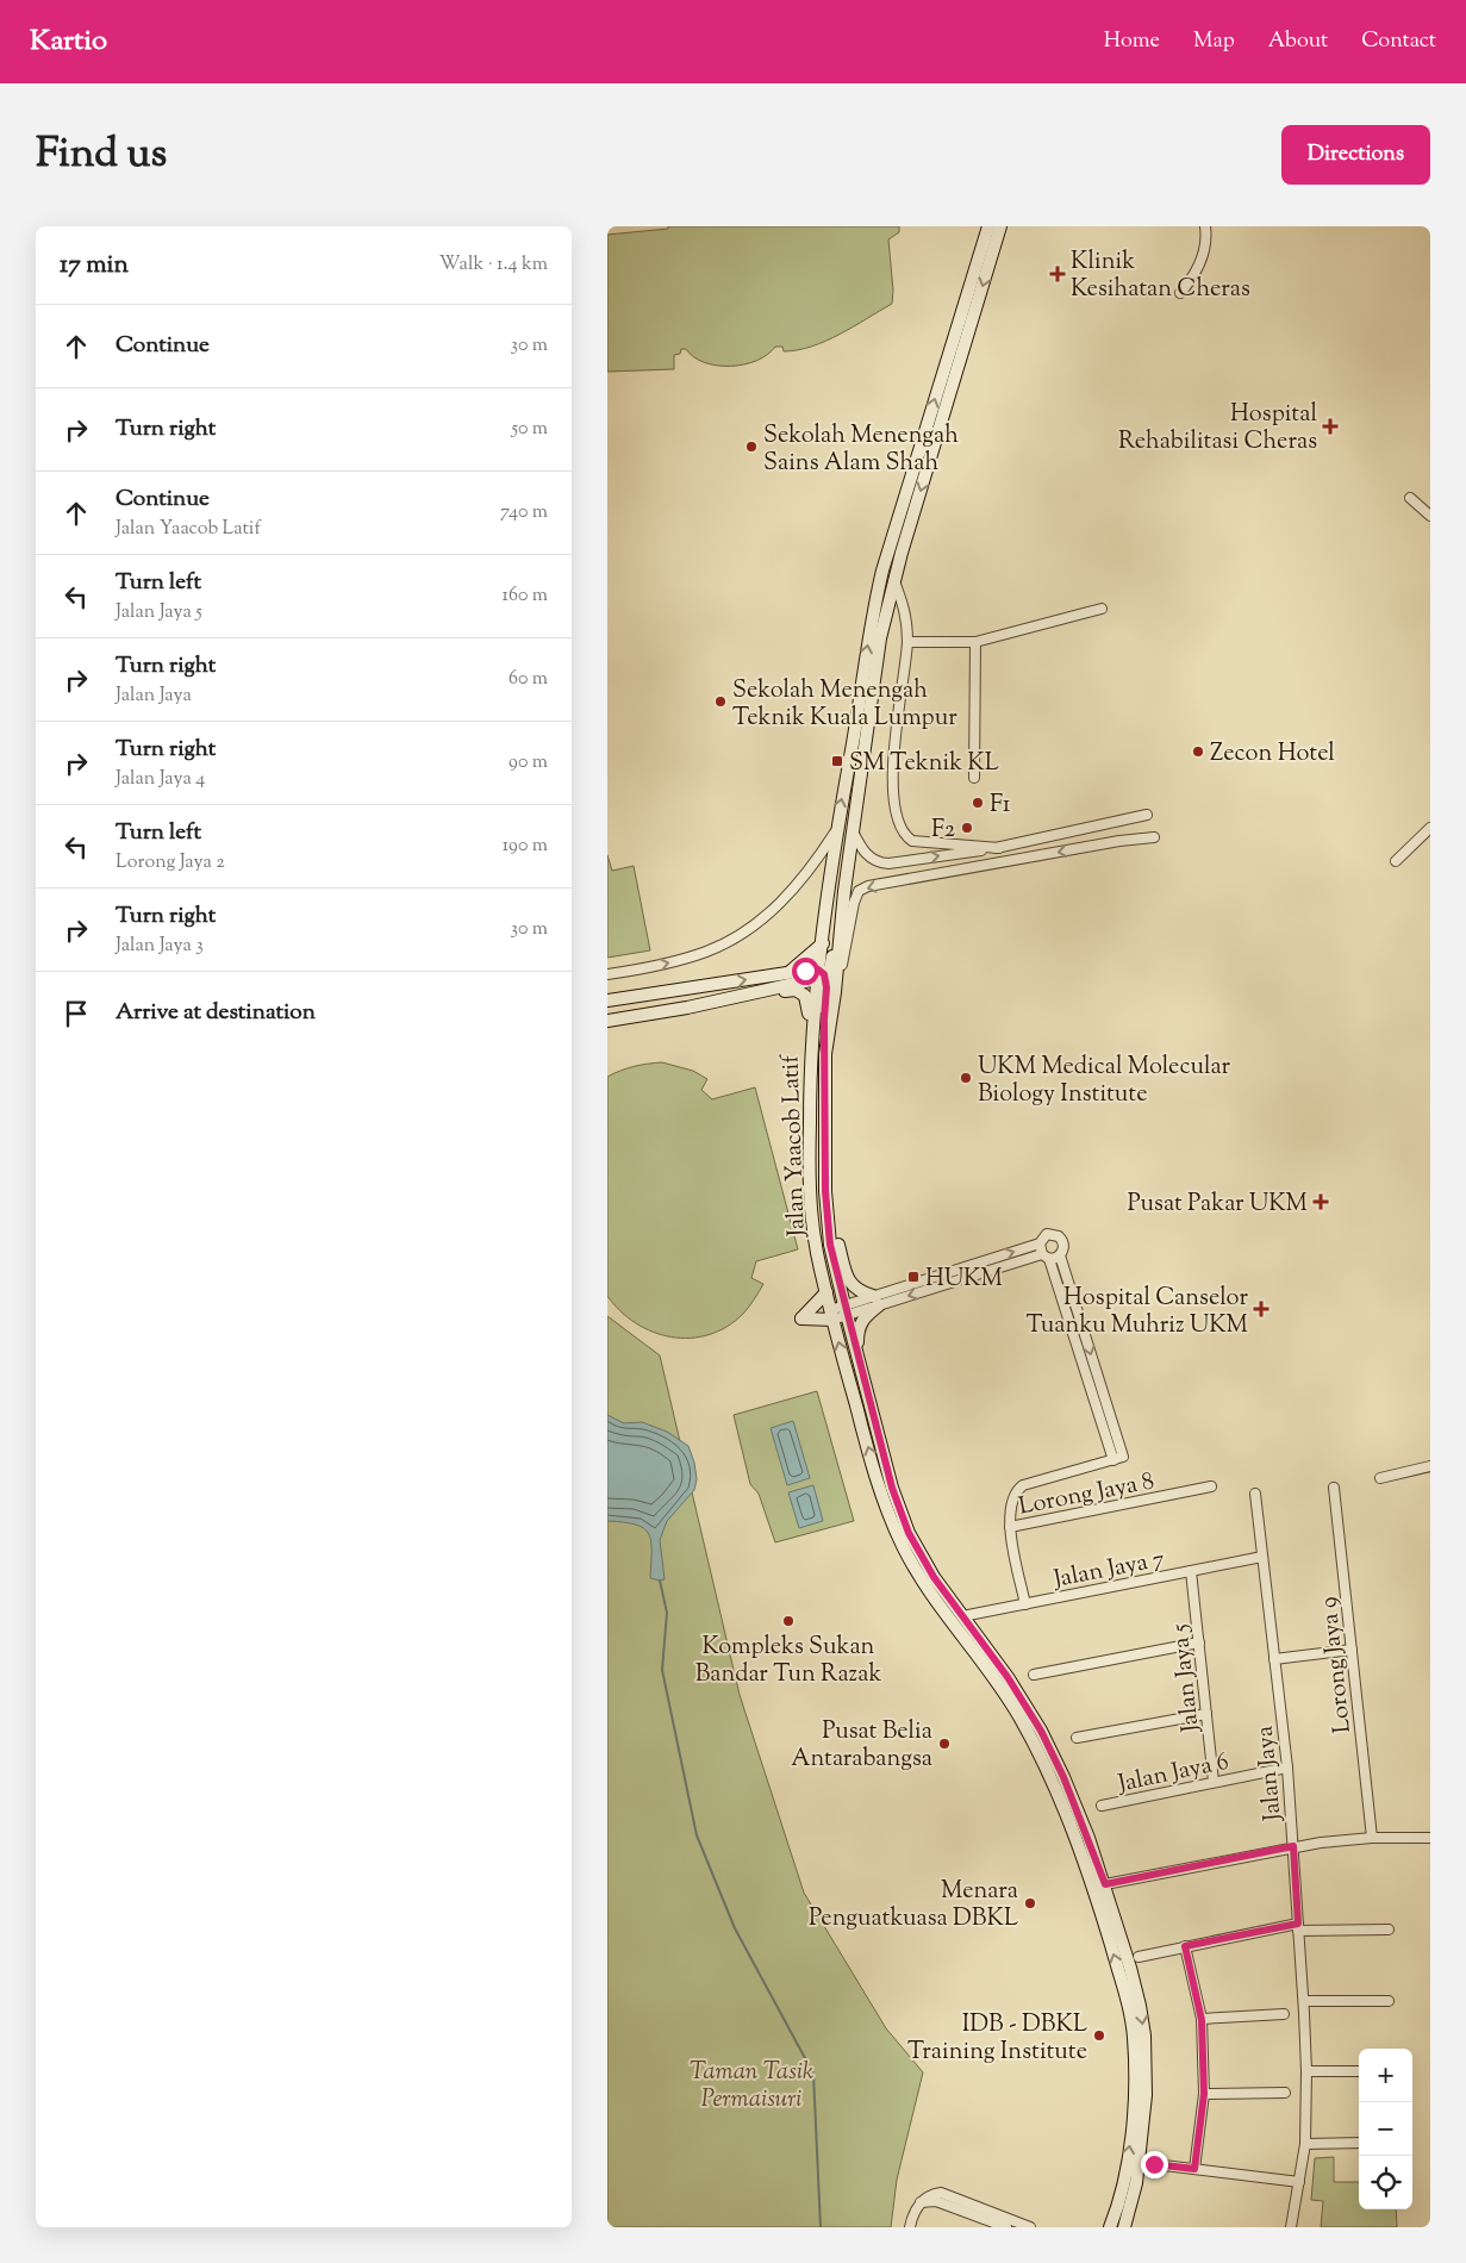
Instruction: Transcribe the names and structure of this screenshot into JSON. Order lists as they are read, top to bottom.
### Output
{
  "streets": {
    "street": [
      "Jalan Yaacob Latif",
      "Lorong Jaya 8",
      "Jalan Jaya 7",
      "Lorong Jaya 9",
      "Jalan Jaya 5",
      "Jalan Jaya 6",
      "Jalan Jaya"
    ]
  },
  "crossings": [
    ["Jalan Yaacob Latif", "Jalan Jaya 7"],
    ["Lorong Jaya 8", "Jalan Jaya 7"],
    ["Jalan Jaya 7", "Jalan Jaya 5"],
    ["Jalan Jaya 7", "Jalan Jaya"],
    ["Jalan Jaya 5", "Jalan Jaya 6"],
    ["Jalan Jaya 6", "Jalan Jaya"]
  ],
  "parks": ["Taman Tasik Permaisuri"],
  "places": {
    "health": [
      "Klinik Kesihatan Cheras",
      "Hospital Rehabilitasi Cheras",
      "Pusat Pakar UKM",
      "Hospital Canselor Tuanku Muhriz UKM"
    ],
    "other": [
      "Sekolah Menengah Sains Alam Shah",
      "Sekolah Menengah Teknik Kuala Lumpur",
      "Zecon Hotel",
      "F1",
      "F2",
      "UKM Medical Molecular Biology Institute",
      "Kompleks Sukan Bandar Tun Razak",
      "Pusat Belia Antarabangsa",
      "Menara Penguatkuasa DBKL",
      "IDB - DBKL Training Institute"
    ],
    "transit": ["SM Teknik KL", "HUKM"]
  },
  "page": {
    "header": "Kartio",
    "nav": [
      "Home",
      "Map",
      "About",
      "Contact"
    ],
    "title": "Find us",
    "buttons": "Directions",
    "heading": ["17 min", "Walk · 1.4 km"],
    "list": [
      ["Continue", "30 m"],
      ["Turn right", "50 m"],
      ["Continue", "Jalan Yaacob Latif", "740 m"],
      ["Turn left", "Jalan Jaya 5", "160 m"],
      ["Turn right", "Jalan Jaya", "60 m"],
      ["Turn right", "Jalan Jaya 4", "90 m"],
      ["Turn left", "Lorong Jaya 2", "190 m"],
      ["Turn right", "Jalan Jaya 3", "30 m"],
      "Arrive at destination"
    ],
    "map_buttons": ["+", "−"]
  }
}
